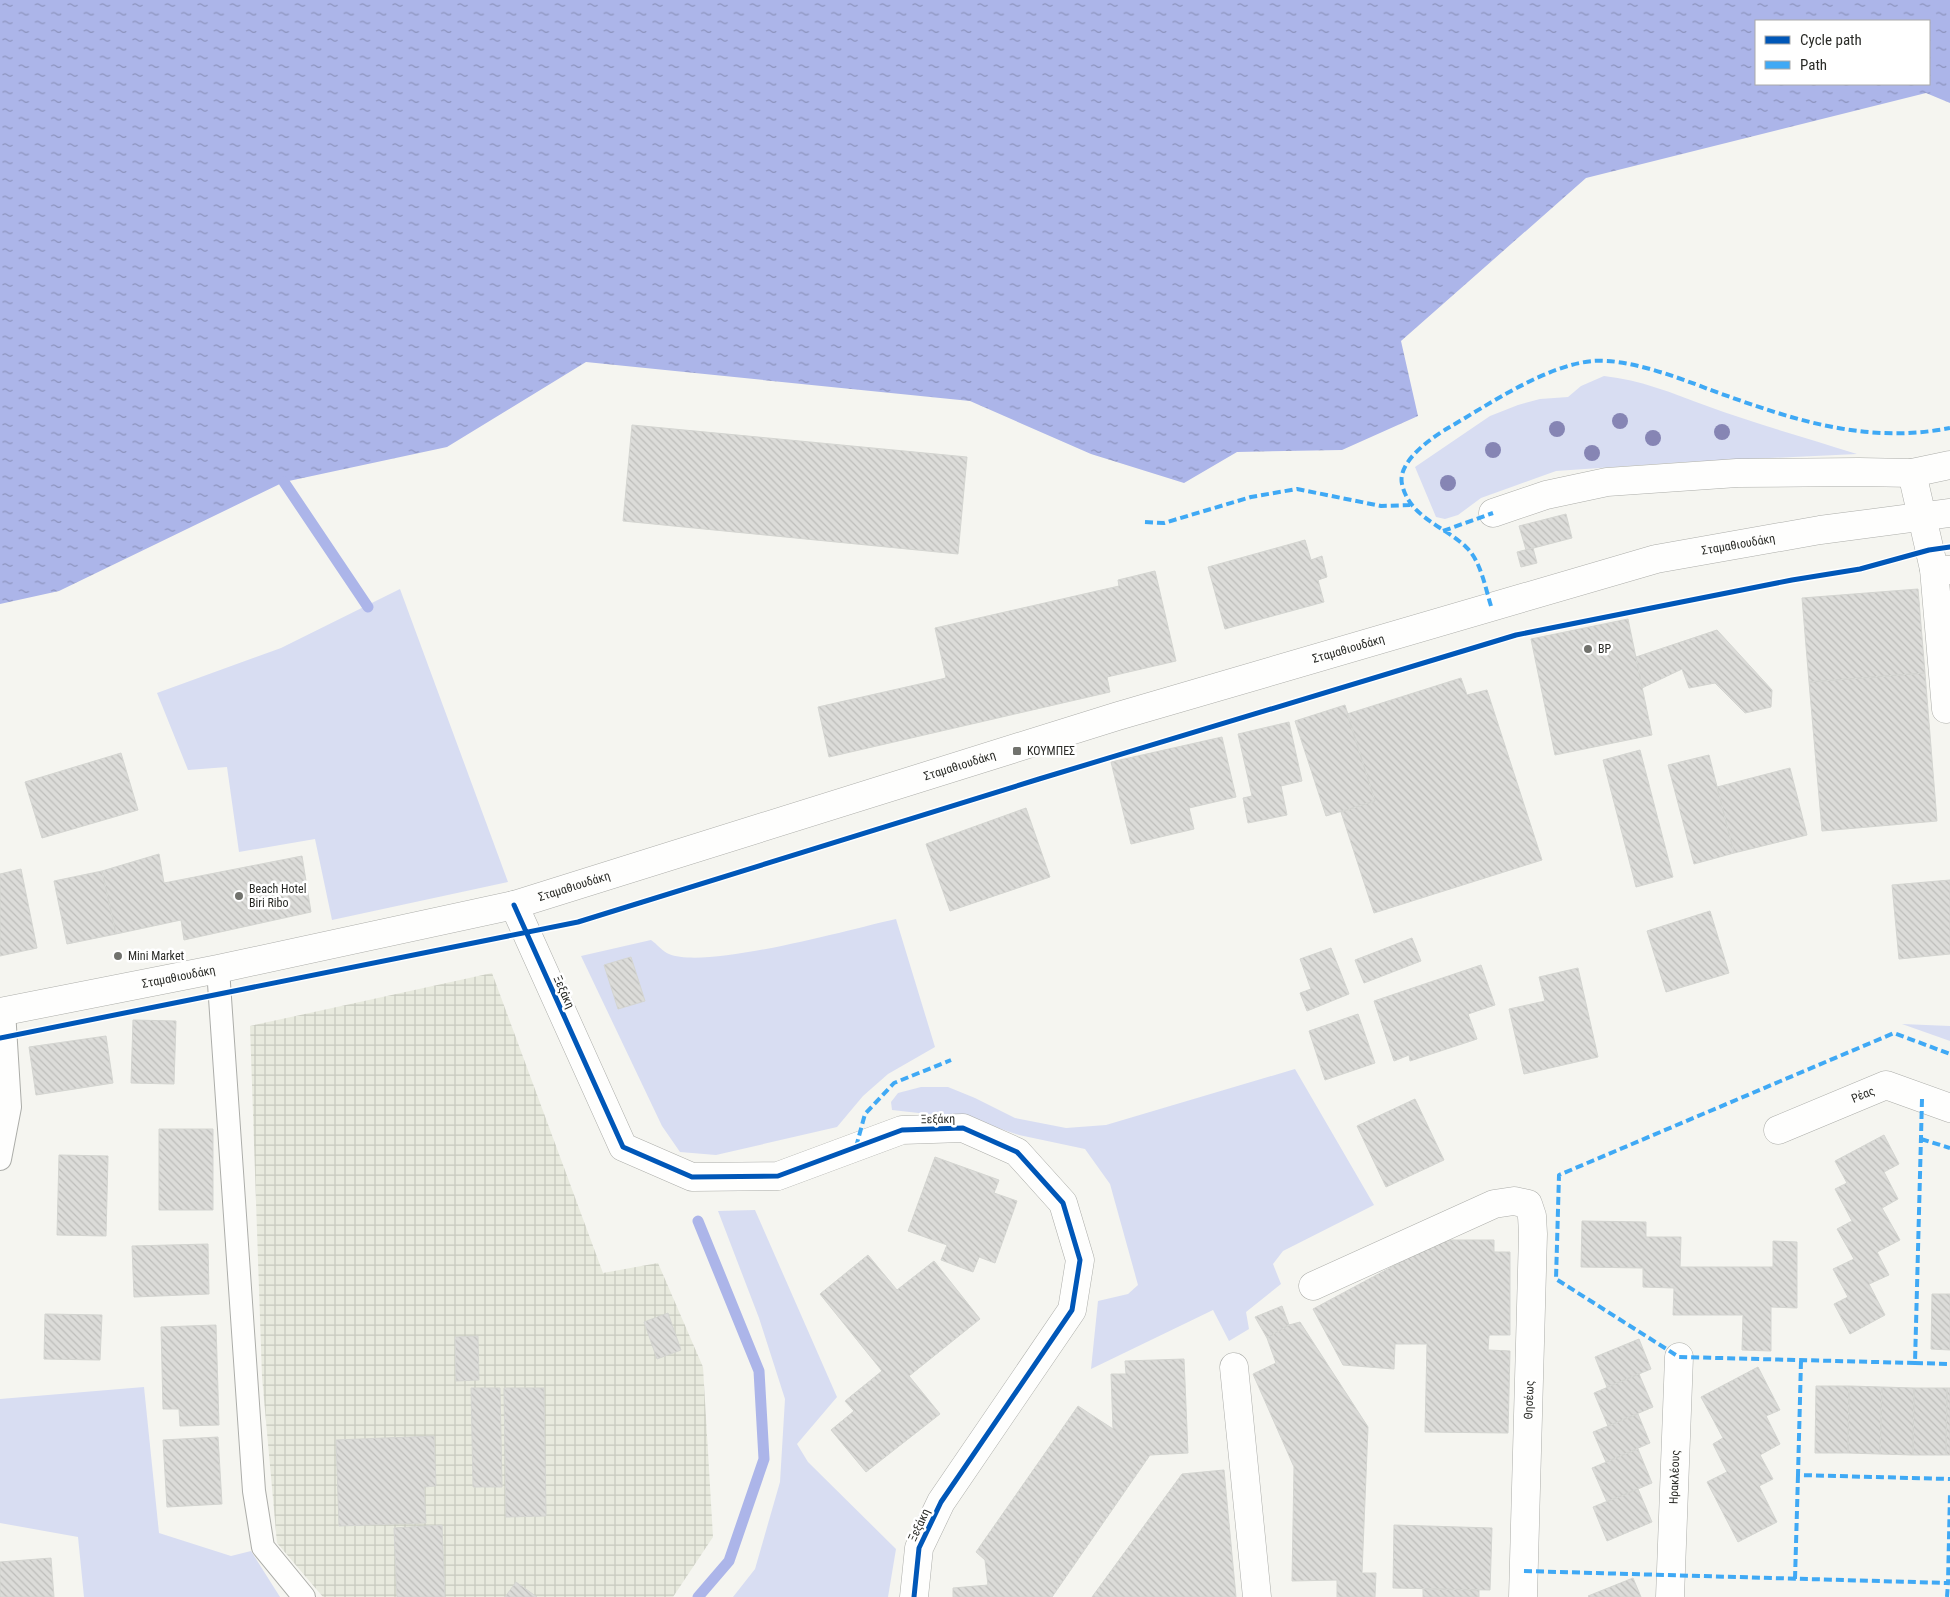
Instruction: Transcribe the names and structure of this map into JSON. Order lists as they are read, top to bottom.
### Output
{
  "streets": {
    "street": [
      "Σταμαθιουδάκη",
      "Ξεξάκη",
      "Ρέας",
      "Θησέως",
      "Ηρακλέους"
    ]
  },
  "crossings": [
    ["Σταμαθιουδάκη", "Ξεξάκη"]
  ],
  "places": {
    "other": ["BP", "Beach Hotel Biri Ribo", "Mini Market"],
    "transit": ["ΚΟΥΜΠΕΣ"]
  },
  "legend": ["Cycle path", "Path"]
}
